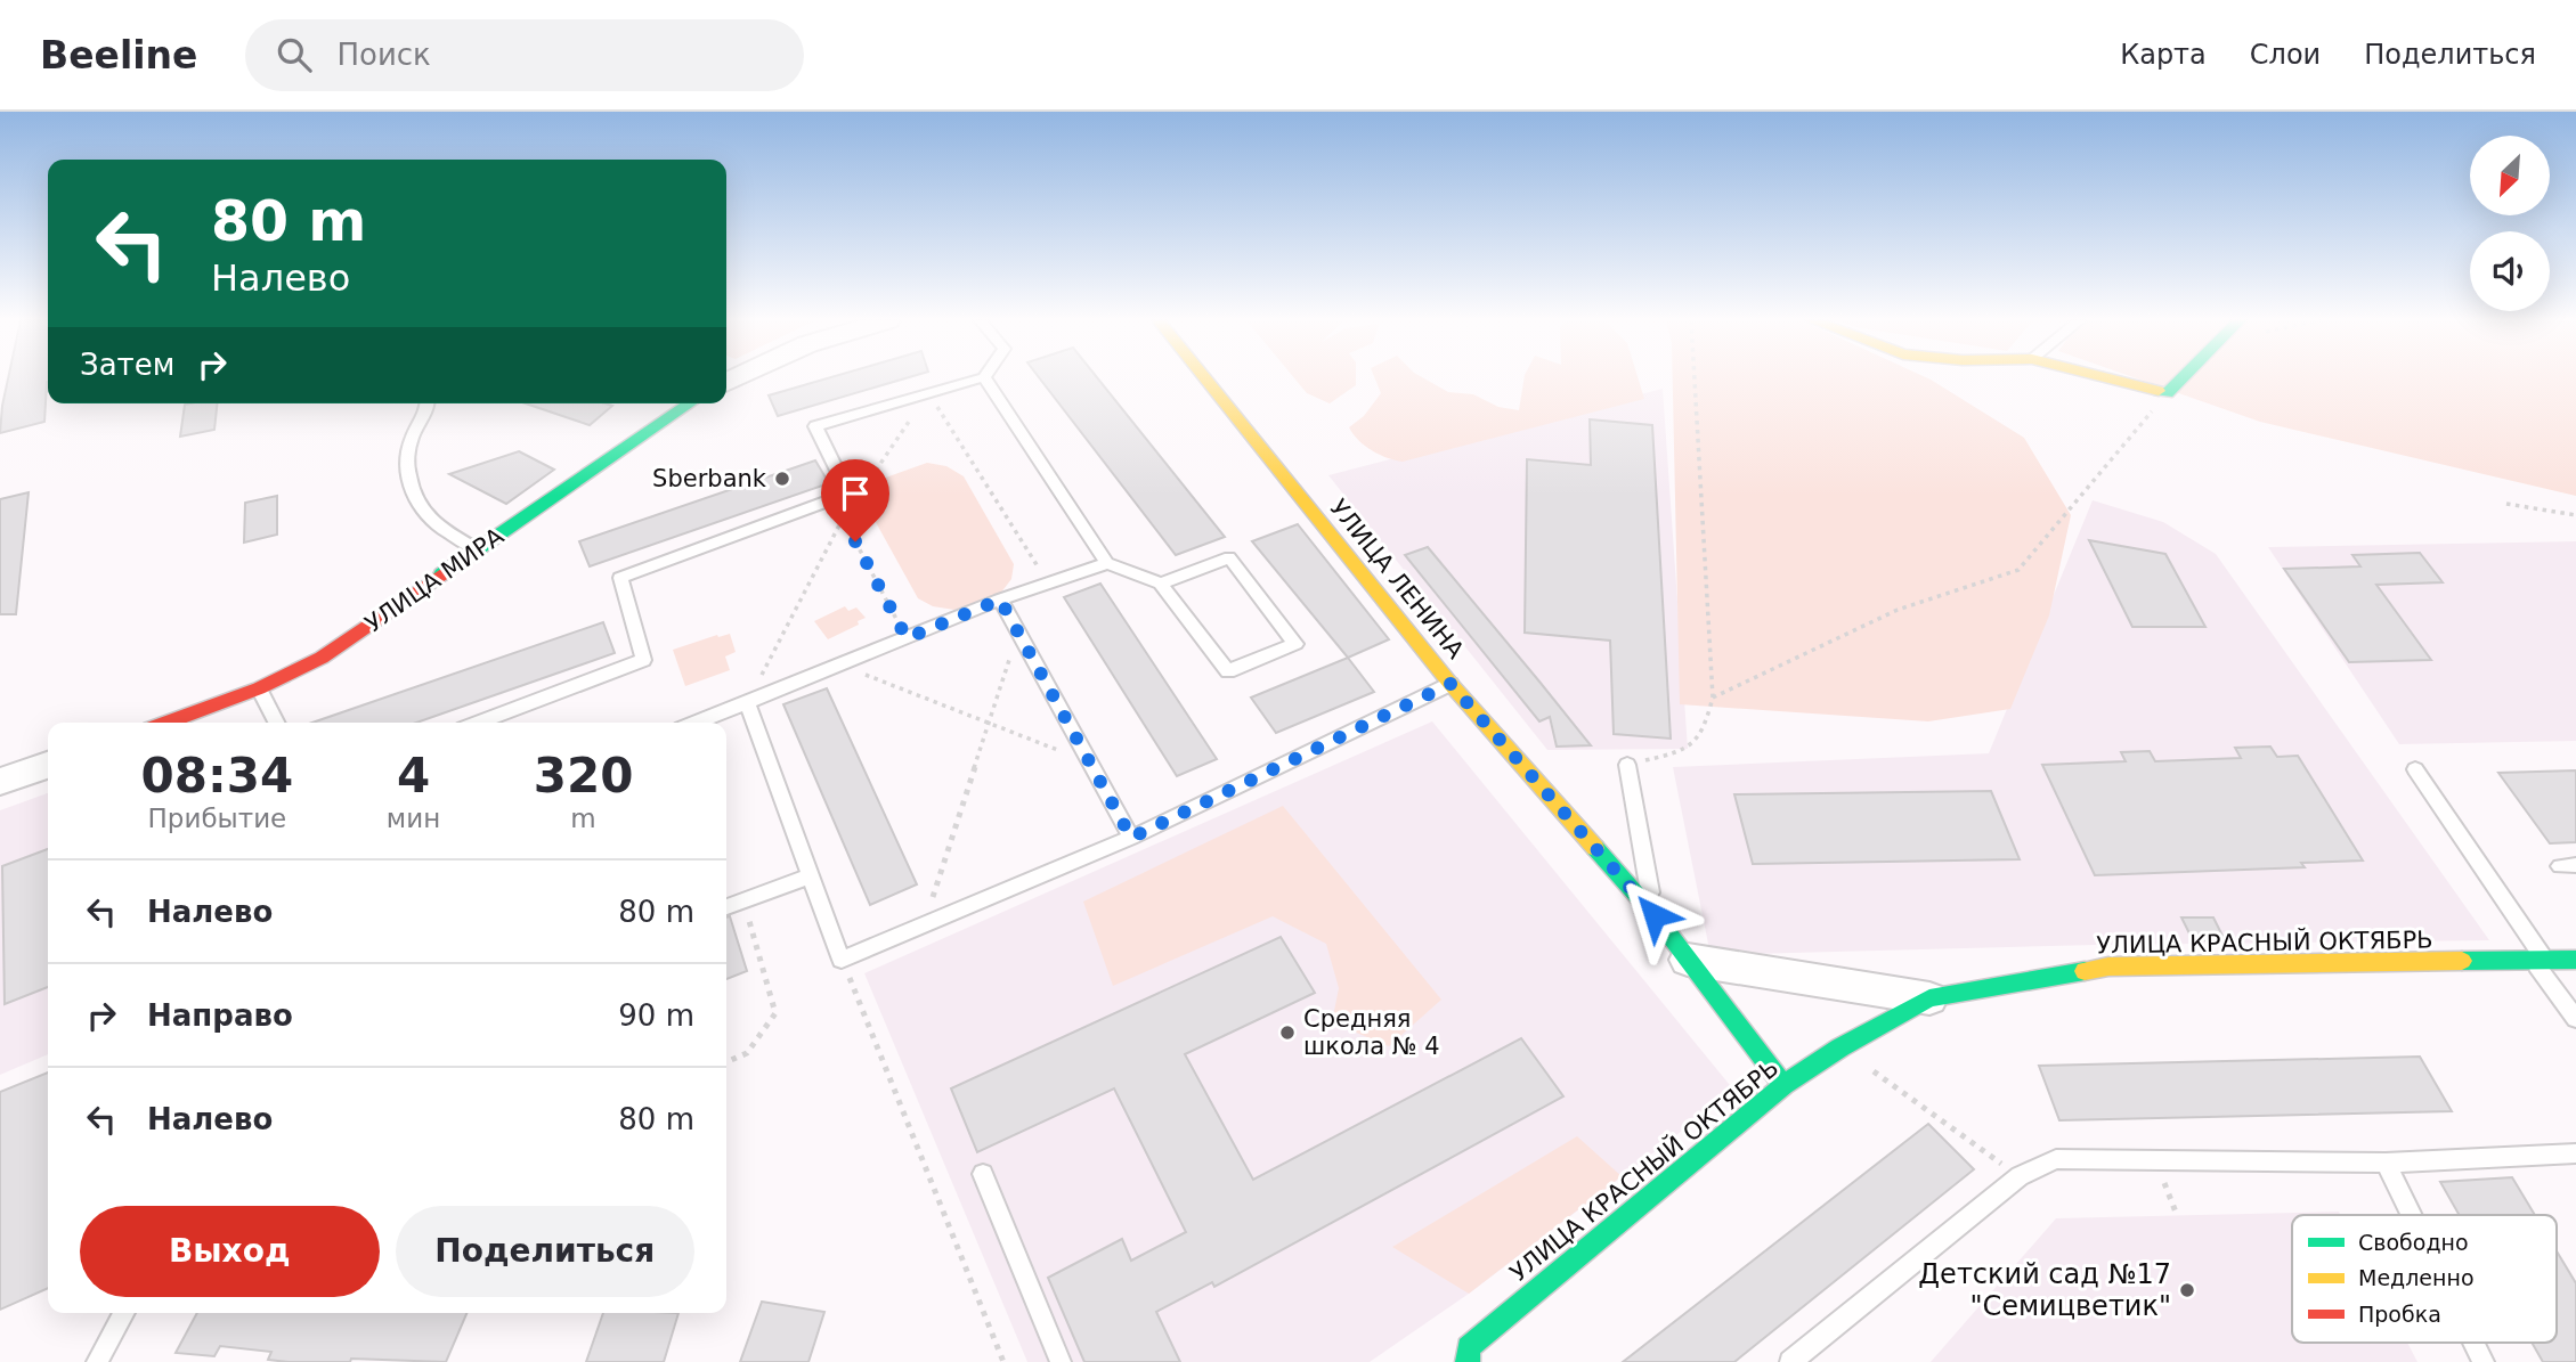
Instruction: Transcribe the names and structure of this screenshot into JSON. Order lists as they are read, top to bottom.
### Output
{
  "streets": {
    "street": ["УЛИЦА ЛЕНИНА", "УЛИЦА МИРА", "УЛИЦА КРАСНЫЙ ОКТЯБРЬ"]
  },
  "crossings": [
    ["УЛИЦА ЛЕНИНА", "УЛИЦА КРАСНЫЙ ОКТЯБРЬ"]
  ],
  "places": ["Sberbank", "Средняя школа № 4", "Детский сад №17 \"Семицветик\""],
  "legend": ["Свободно", "Медленно", "Пробка"],
  "north": "bottom left",
  "page": {
    "header": "Beeline",
    "search": "Поиск",
    "nav": ["Карта", "Слои", "Поделиться"],
    "turn": ["80 m", "Налево"],
    "then": "Затем",
    "eta": [
      "08:34",
      "Прибытие",
      "4",
      "мин",
      "320",
      "m"
    ],
    "list": [
      {
        "name": "Налево",
        "value": "80 m"
      },
      {
        "name": "Направо",
        "value": "90 m"
      },
      {
        "name": "Налево",
        "value": "80 m"
      }
    ],
    "buttons": ["Выход", "Поделиться"]
  }
}
